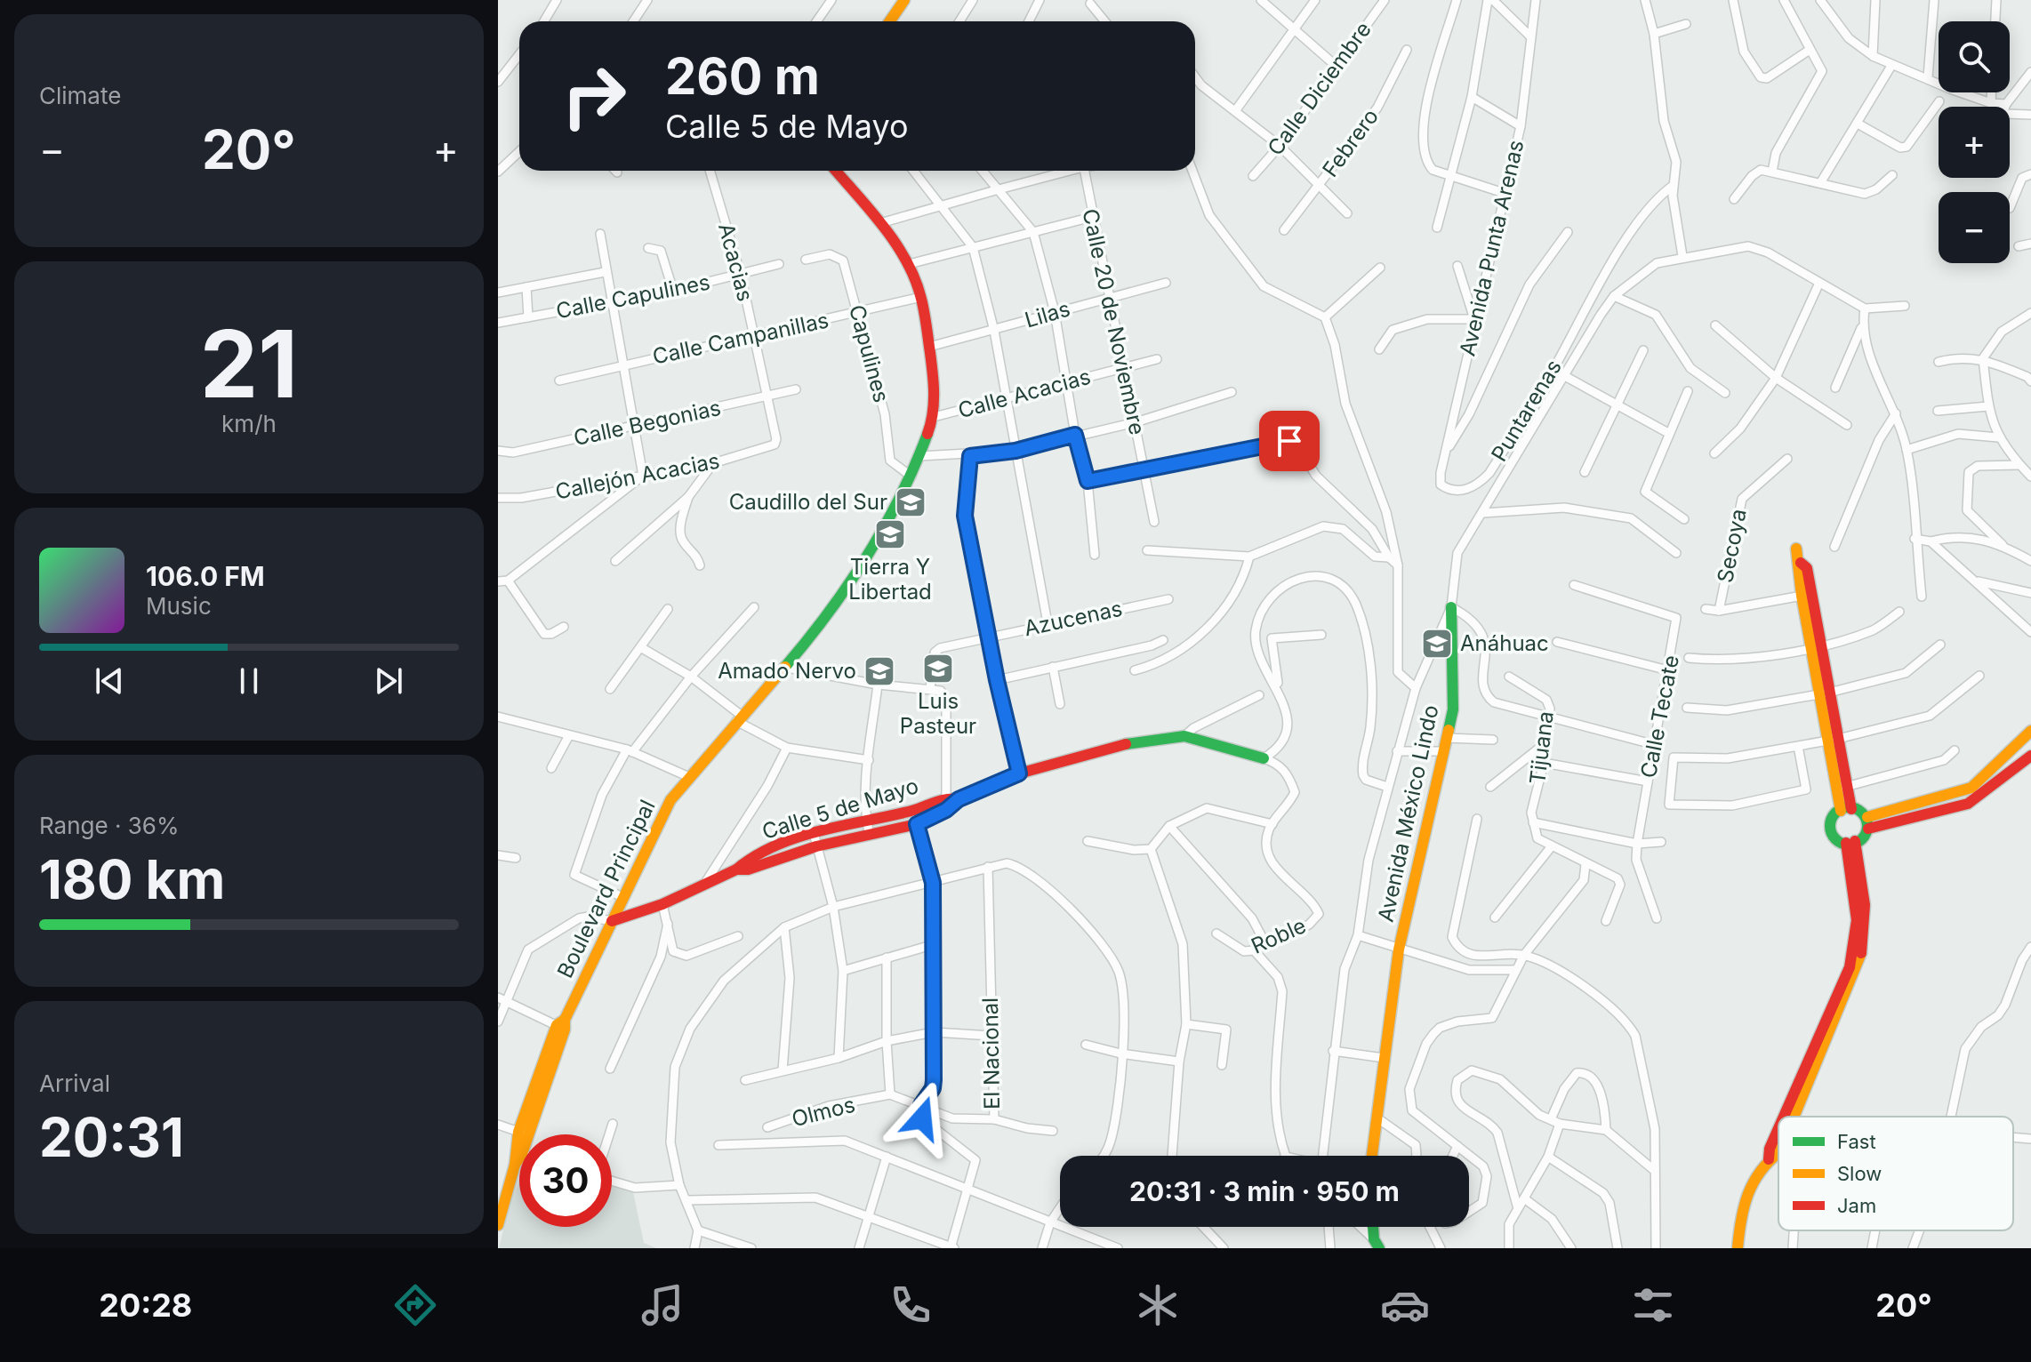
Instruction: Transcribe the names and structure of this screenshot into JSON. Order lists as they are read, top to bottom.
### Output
{
  "streets": {
    "street": [
      "Calle Diciembre",
      "Febrero",
      "Avenida Punta Arenas",
      "Acacias",
      "Calle Capulines",
      "Lilas",
      "Calle 20 de Noviembre",
      "Calle Campanillas",
      "Capulines",
      "Calle Acacias",
      "Puntarenas",
      "Calle Begonias",
      "Callejón Acacias",
      "Secoya",
      "Azucenas",
      "Calle Tecate",
      "Tijuana",
      "Calle 5 de Mayo",
      "Avenida México Lindo",
      "Boulevard Principal",
      "Roble",
      "El Nacional",
      "Olmos"
    ]
  },
  "crossings": [
    ["Avenida Punta Arenas", "Puntarenas"],
    ["Acacias", "Calle Capulines"],
    ["Acacias", "Calle Campanillas"],
    ["Acacias", "Calle Begonias"],
    ["Acacias", "Callejón Acacias"],
    ["Lilas", "Calle 20 de Noviembre"],
    ["Lilas", "Boulevard Principal"],
    ["Calle 20 de Noviembre", "Calle Acacias"],
    ["Calle Campanillas", "Capulines"],
    ["Calle Campanillas", "Boulevard Principal"],
    ["Capulines", "Boulevard Principal"],
    ["Calle Acacias", "Boulevard Principal"],
    ["Calle 5 de Mayo", "Boulevard Principal"],
    ["El Nacional", "Olmos"]
  ],
  "places": {
    "school or university": [
      "Caudillo del Sur",
      "Tierra Y Libertad",
      "Anáhuac",
      "Luis Pasteur",
      "Amado Nervo"
    ]
  },
  "legend": ["Fast", "Slow", "Jam"],
  "page": {
    "tile": [
      "Climate",
      ["21", "km/h"],
      ["Range · 36%", "180 km"],
      ["Arrival", "20:31"]
    ],
    "map_buttons": ["+", "−"],
    "turn": ["260 m", "Calle 5 de Mayo"],
    "heat": ["−", "20°", "+"],
    "song": ["106.0 FM", "Music"],
    "limit": "30",
    "trip": "20:31 · 3 min · 950 m",
    "tabs": ["20:28", "20°"]
  }
}
